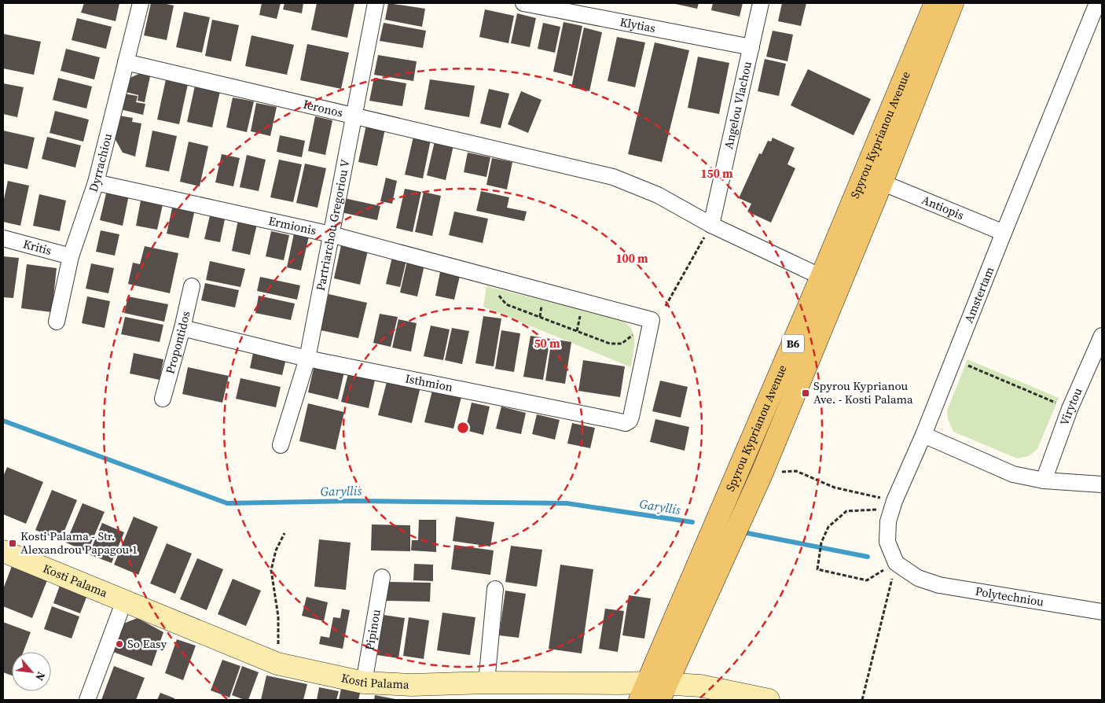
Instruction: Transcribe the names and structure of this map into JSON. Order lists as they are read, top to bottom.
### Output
{
  "streets": {
    "main road": ["Spyrou Kyprianou Avenue", "B6"],
    "street": [
      "Klytias",
      "Angelou Vlachou",
      "Ieronos",
      "Dyrrachiou",
      "Antiopis",
      "Partriarchou Gregoriou V",
      "Ermionis",
      "Kritis",
      "Amstertam",
      "Propontidos",
      "Isthmion",
      "Virytou",
      "Kosti Palama",
      "Polytechniou",
      "Pipinou"
    ]
  },
  "crossings": [
    ["Klytias", "Angelou Vlachou"],
    ["Angelou Vlachou", "Ieronos"],
    ["Ieronos", "Dyrrachiou"],
    ["Ieronos", "Partriarchou Gregoriou V"],
    ["Spyrou Kyprianou Avenue", "Antiopis"],
    ["Spyrou Kyprianou Avenue", "Kosti Palama"],
    ["Dyrrachiou", "Ermionis"],
    ["Dyrrachiou", "Kritis"],
    ["Antiopis", "Amstertam"],
    ["Partriarchou Gregoriou V", "Ermionis"],
    ["Partriarchou Gregoriou V", "Isthmion"],
    ["Ermionis", "Isthmion"],
    ["Amstertam", "Polytechniou"],
    ["Propontidos", "Isthmion"],
    ["Kosti Palama", "Pipinou"]
  ],
  "water": ["Garyllis"],
  "places": {
    "transit": ["Spyrou Kyprianou Ave. - Kosti Palama", "Kosti Palama - Str. Alexandrou Papagou 1"],
    "other": ["So Easy"]
  },
  "north": "bottom right",
  "rings": ["150 m", "100 m", "50 m"]
}
